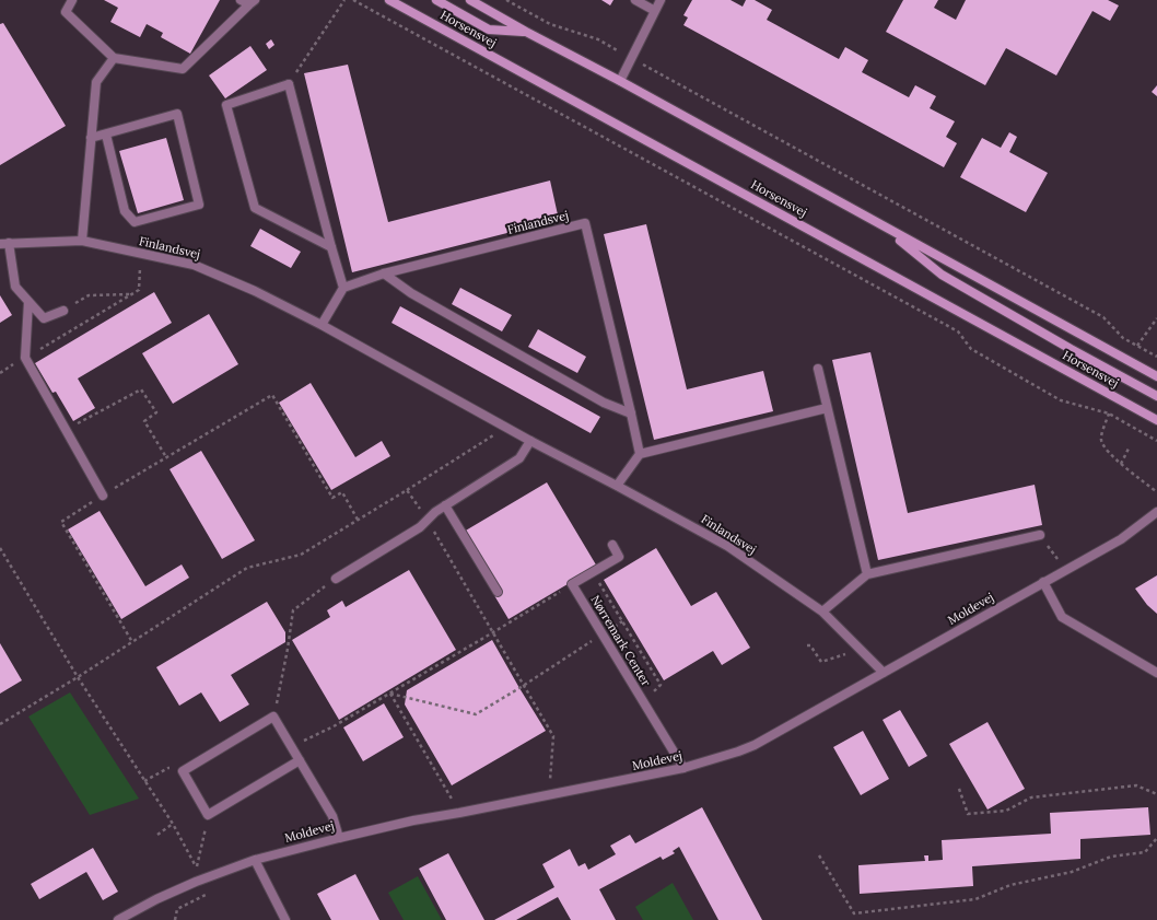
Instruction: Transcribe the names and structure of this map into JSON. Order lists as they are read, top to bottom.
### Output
{
  "streets": {
    "main road": ["Horsensvej"],
    "street": ["Finlandsvej", "Moldevej", "Nørremark Center"]
  },
  "crossings": [
    ["Finlandsvej", "Moldevej"],
    ["Moldevej", "Nørremark Center"]
  ]
}
